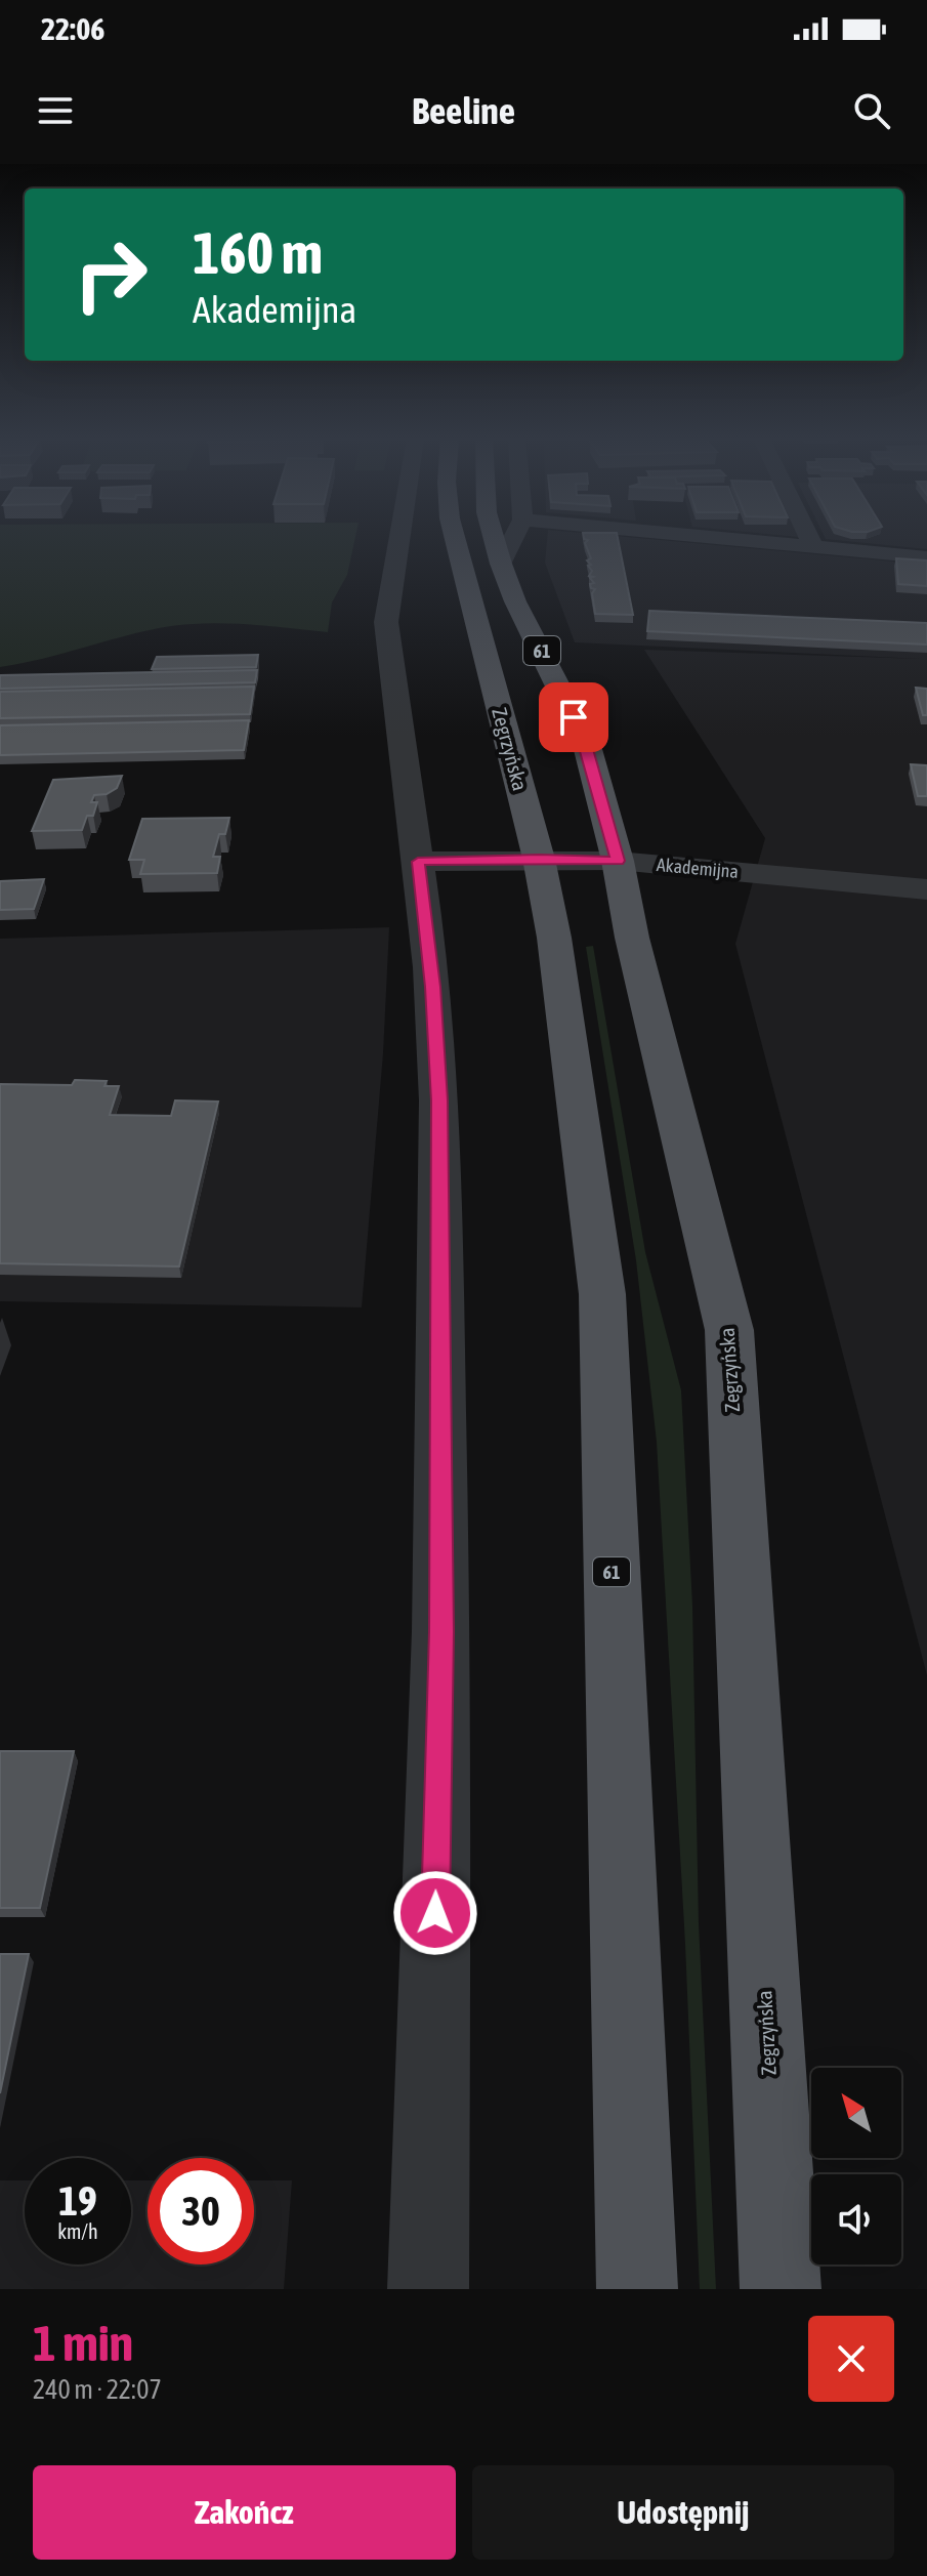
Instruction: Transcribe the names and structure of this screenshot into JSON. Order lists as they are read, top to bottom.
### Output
{
  "streets": {
    "main road": ["61", "Zegrzyńska"],
    "street": ["Akademijna"]
  },
  "crossings": [
    ["Zegrzyńska", "Akademijna"]
  ],
  "north": "top left",
  "page": {
    "status": "22:06",
    "header": "Beeline",
    "turn": ["160 m", "Akademijna"],
    "speed": "19 km/h",
    "limit": "30",
    "heading": ["1 min", "240 m · 22:07"],
    "buttons": ["Zakończ", "Udostępnij"]
  }
}
